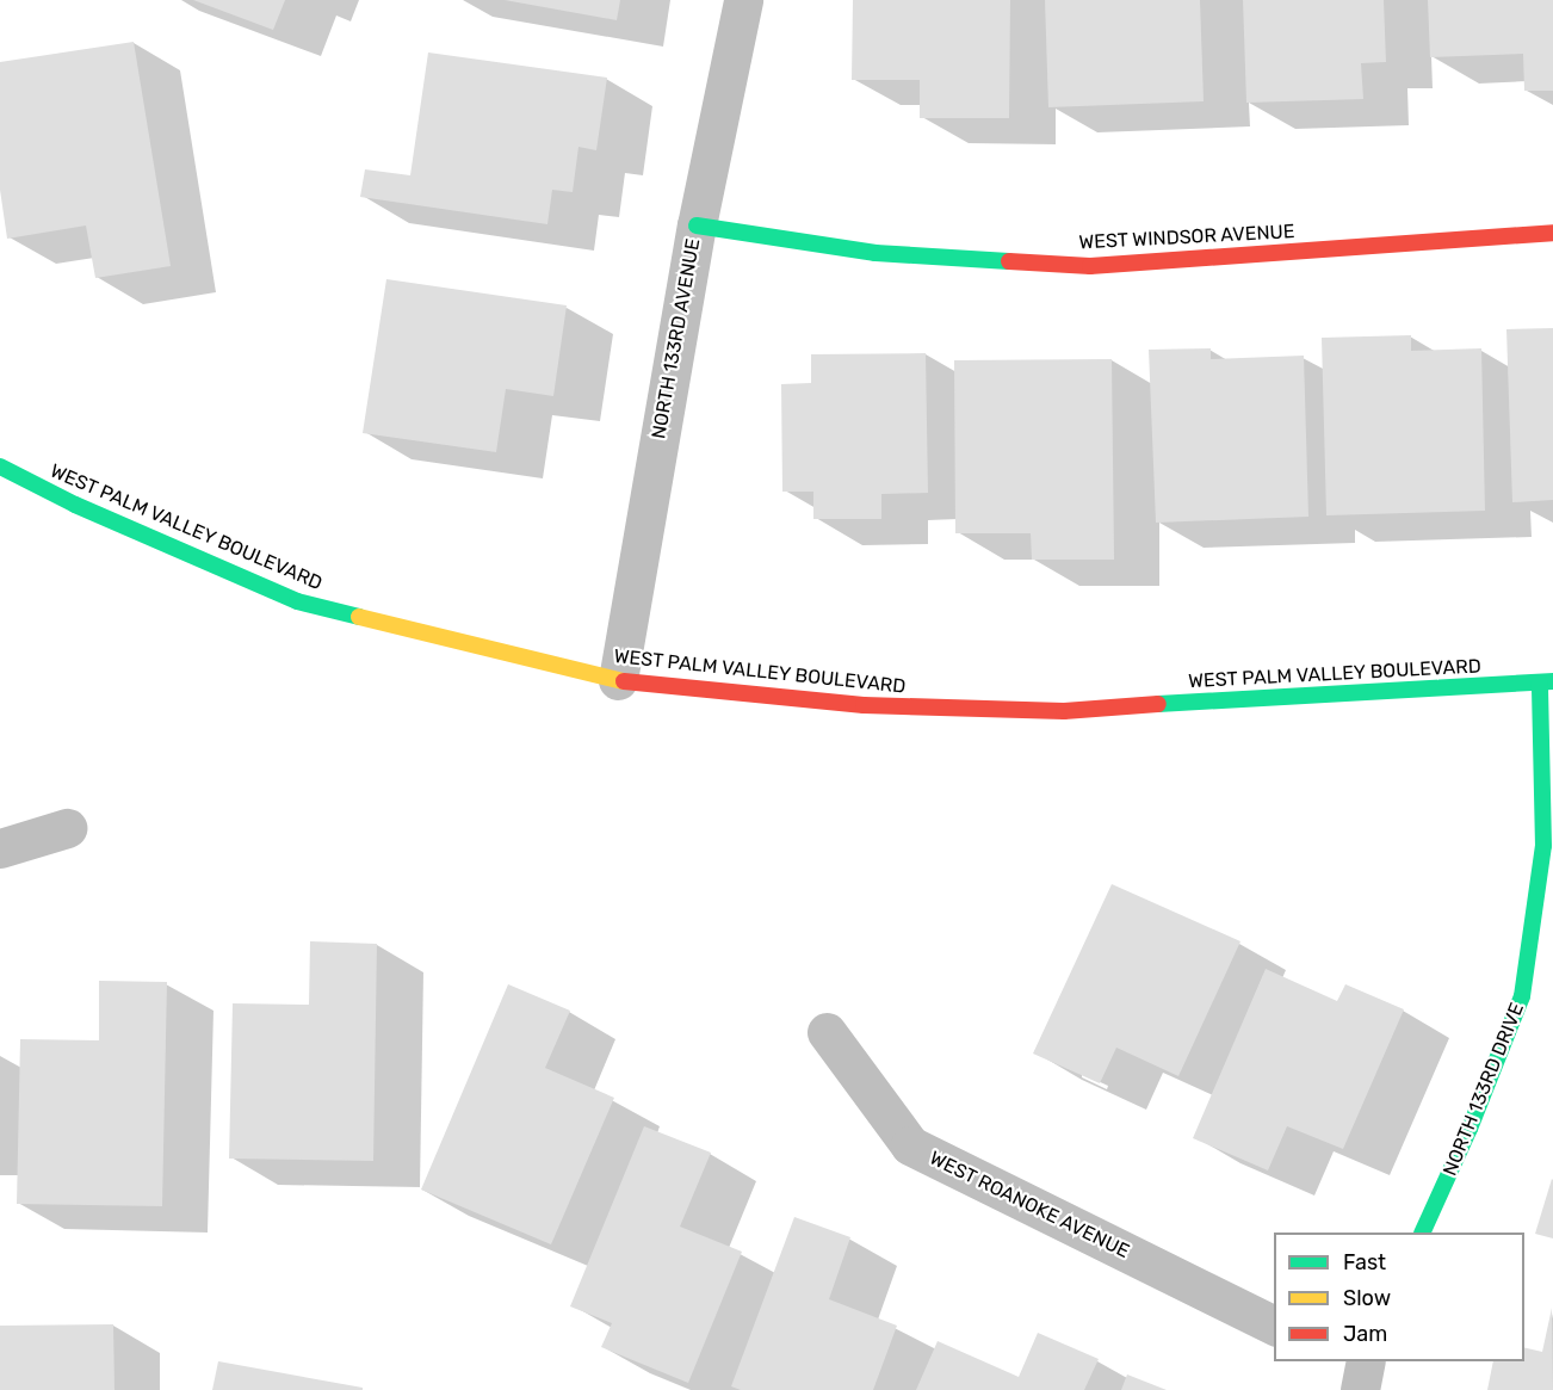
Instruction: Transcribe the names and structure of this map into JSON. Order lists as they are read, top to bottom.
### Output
{
  "streets": {
    "street": [
      "WEST WINDSOR AVENUE",
      "NORTH 133RD AVENUE",
      "WEST PALM VALLEY BOULEVARD",
      "NORTH 133RD DRIVE",
      "WEST ROANOKE AVENUE"
    ]
  },
  "crossings": [
    ["WEST WINDSOR AVENUE", "NORTH 133RD AVENUE"],
    ["NORTH 133RD AVENUE", "WEST PALM VALLEY BOULEVARD"],
    ["WEST PALM VALLEY BOULEVARD", "NORTH 133RD DRIVE"]
  ],
  "legend": ["Fast", "Slow", "Jam"]
}
